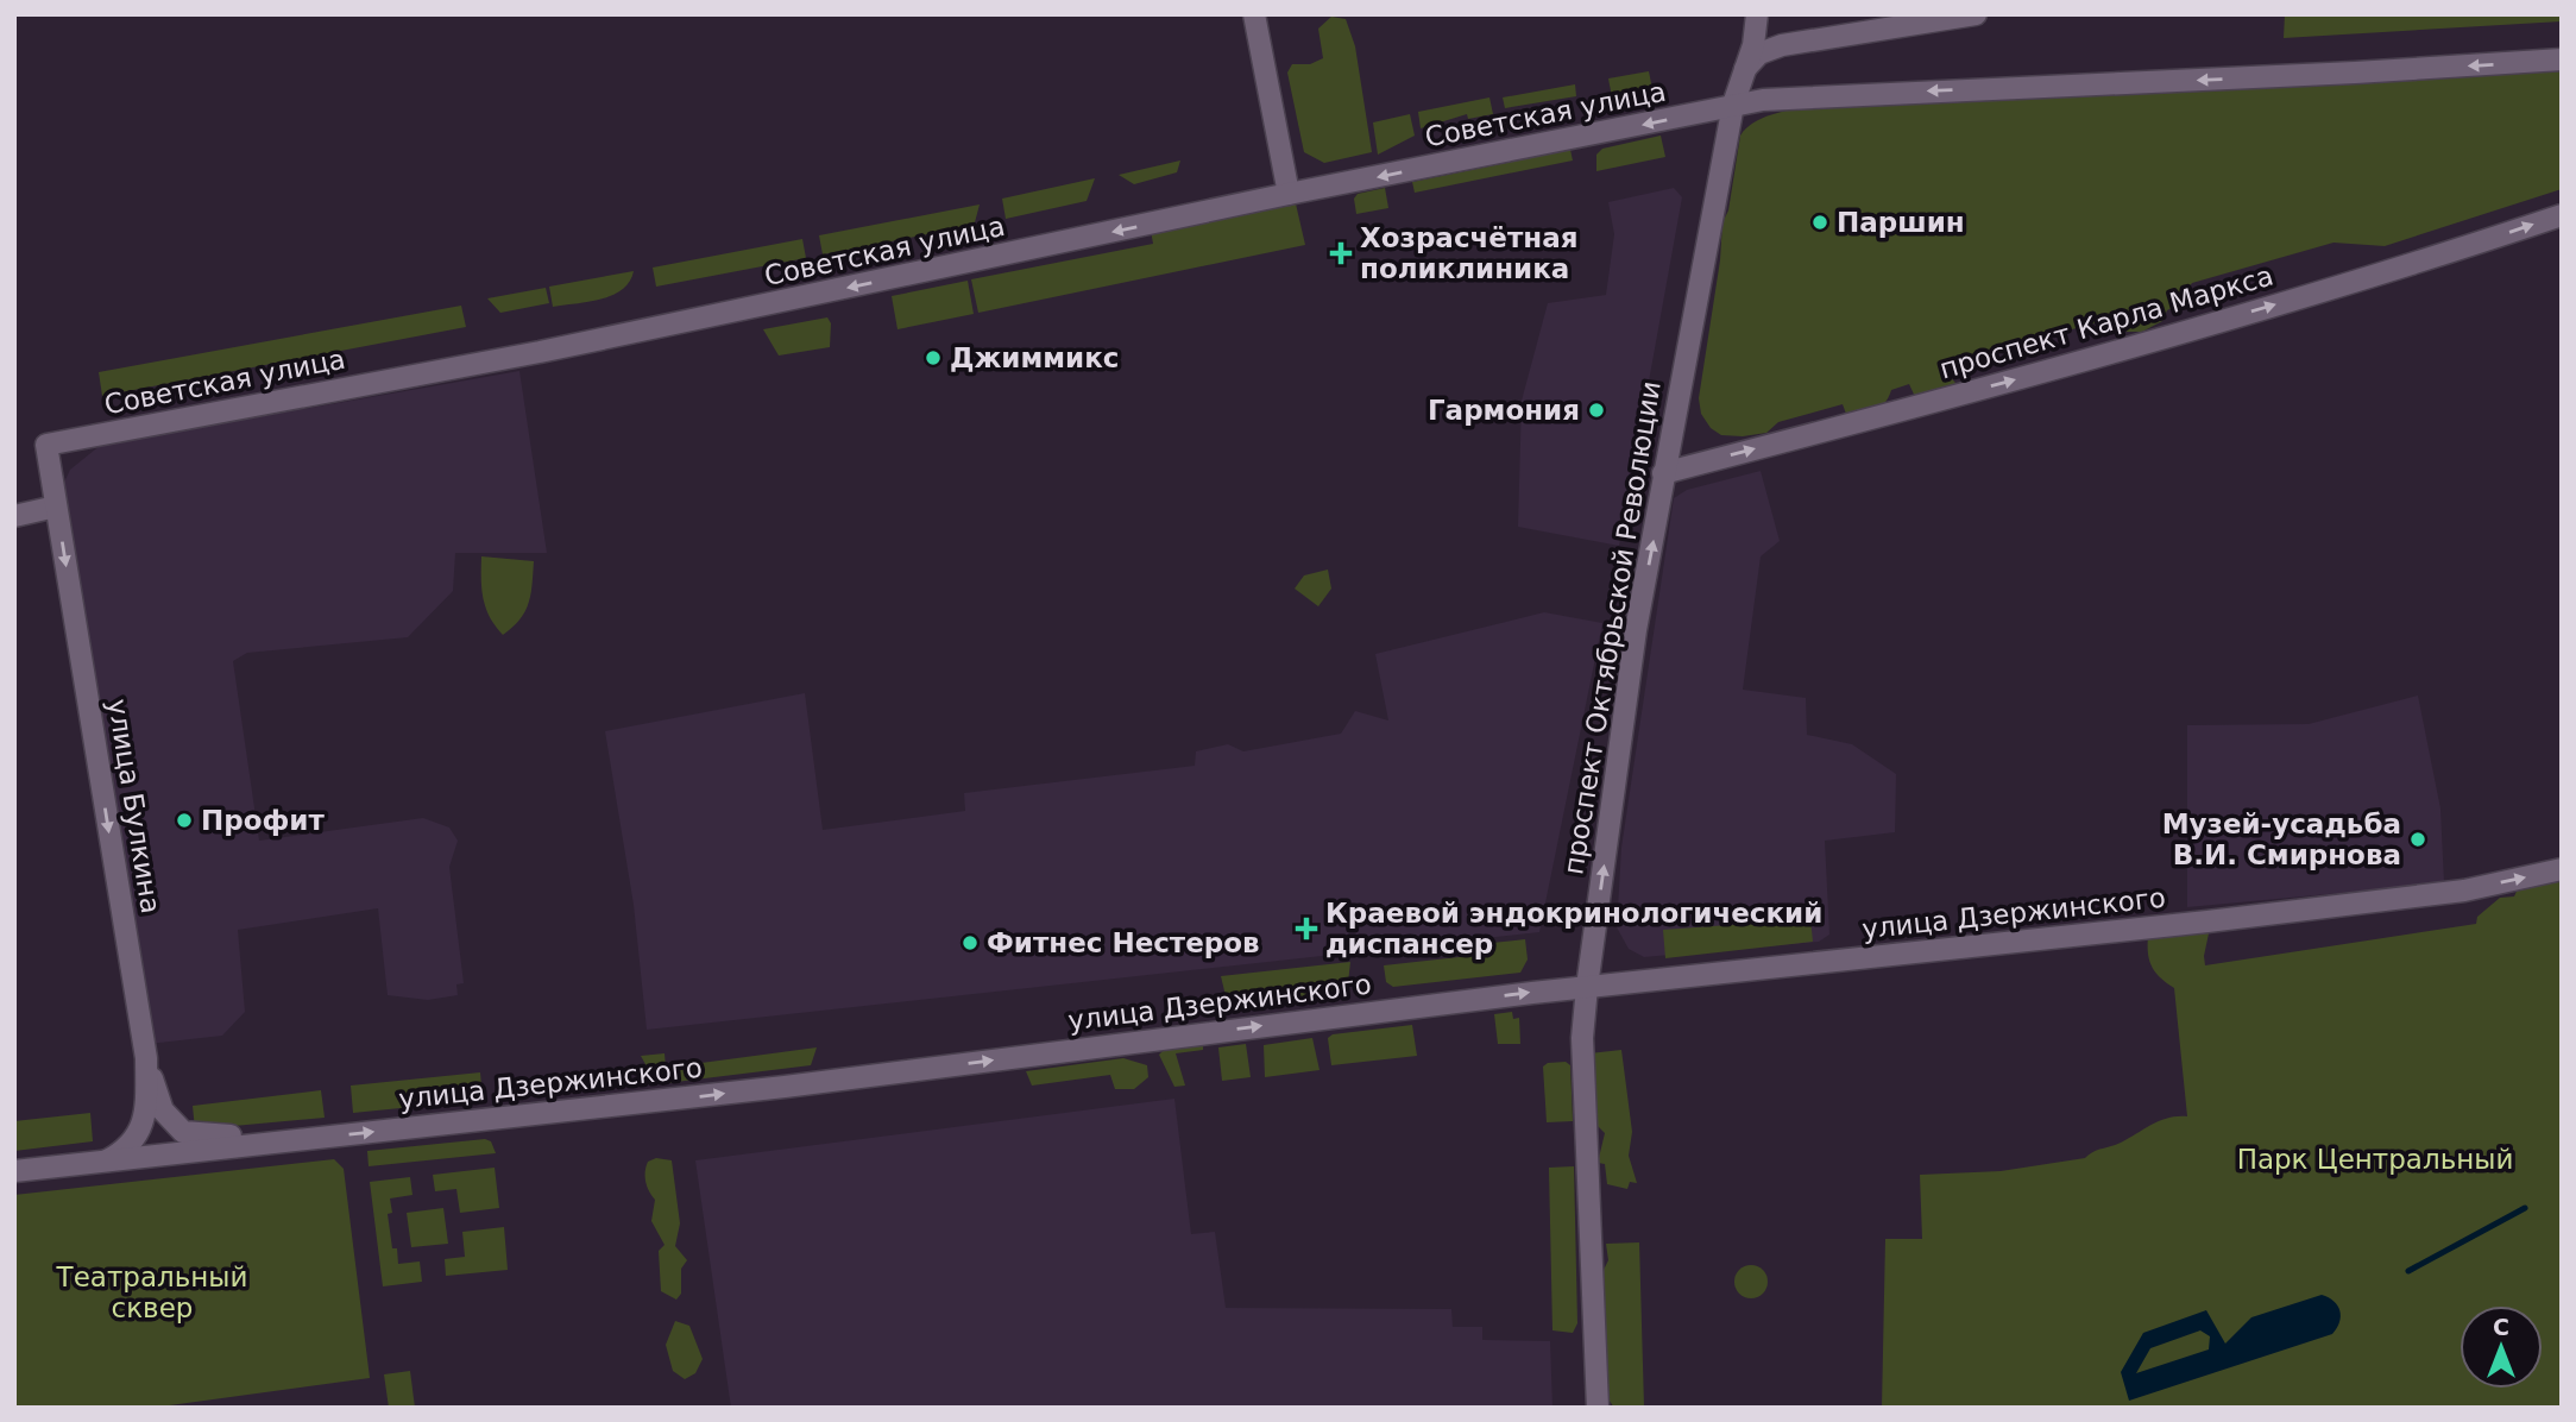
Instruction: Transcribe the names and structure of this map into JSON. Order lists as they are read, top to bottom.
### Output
{
  "streets": {
    "main road": [
      "Советская улица",
      "проспект Карла Маркса",
      "проспект Октябрьской Революции",
      "улица Булкина",
      "улица Дзержинского"
    ]
  },
  "crossings": [
    ["Советская улица", "проспект Октябрьской Революции"],
    ["Советская улица", "улица Булкина"],
    ["проспект Карла Маркса", "проспект Октябрьской Революции"],
    ["проспект Октябрьской Революции", "улица Дзержинского"],
    ["улица Булкина", "улица Дзержинского"]
  ],
  "one_way": [
    "Советская улица",
    "проспект Карла Маркса",
    "проспект Октябрьской Революции",
    "улица Булкина",
    "улица Дзержинского"
  ],
  "parks": ["Парк Центральный", "Театральный сквер"],
  "places": {
    "other": [
      "Паршин",
      "Джиммикс",
      "Гармония",
      "Профит",
      "Музей-усадьба В.И. Смирнова",
      "Фитнес Нестеров"
    ],
    "health": ["Хозрасчётная поликлиника", "Краевой эндокринологический диспансер"]
  },
  "north": "top"
}
